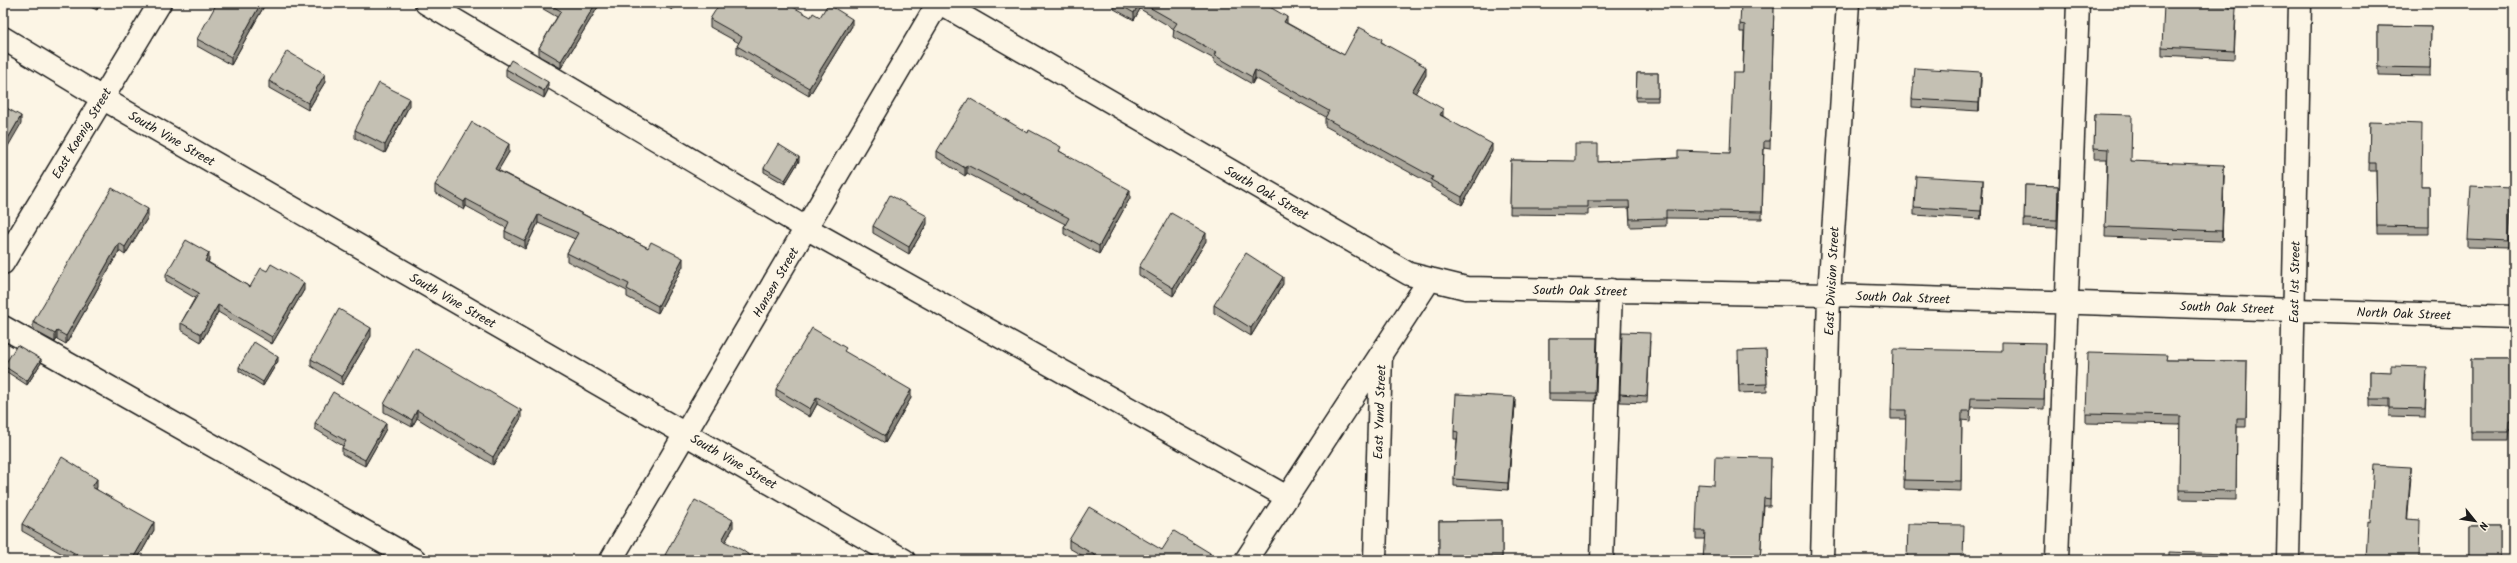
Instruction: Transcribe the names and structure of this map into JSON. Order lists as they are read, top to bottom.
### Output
{
  "streets": {
    "main road": [
      "East Koenig Street",
      "South Vine Street",
      "South Oak Street",
      "East Division Street",
      "Hansen Street",
      "East 1st Street",
      "North Oak Street",
      "East Yund Street"
    ]
  },
  "crossings": [
    ["East Koenig Street", "South Vine Street"],
    ["South Vine Street", "Hansen Street"],
    ["South Oak Street", "East Division Street"],
    ["South Oak Street", "Hansen Street"],
    ["South Oak Street", "East 1st Street"],
    ["South Oak Street", "North Oak Street"],
    ["South Oak Street", "East Yund Street"],
    ["East 1st Street", "North Oak Street"]
  ],
  "north": "bottom right"
}
